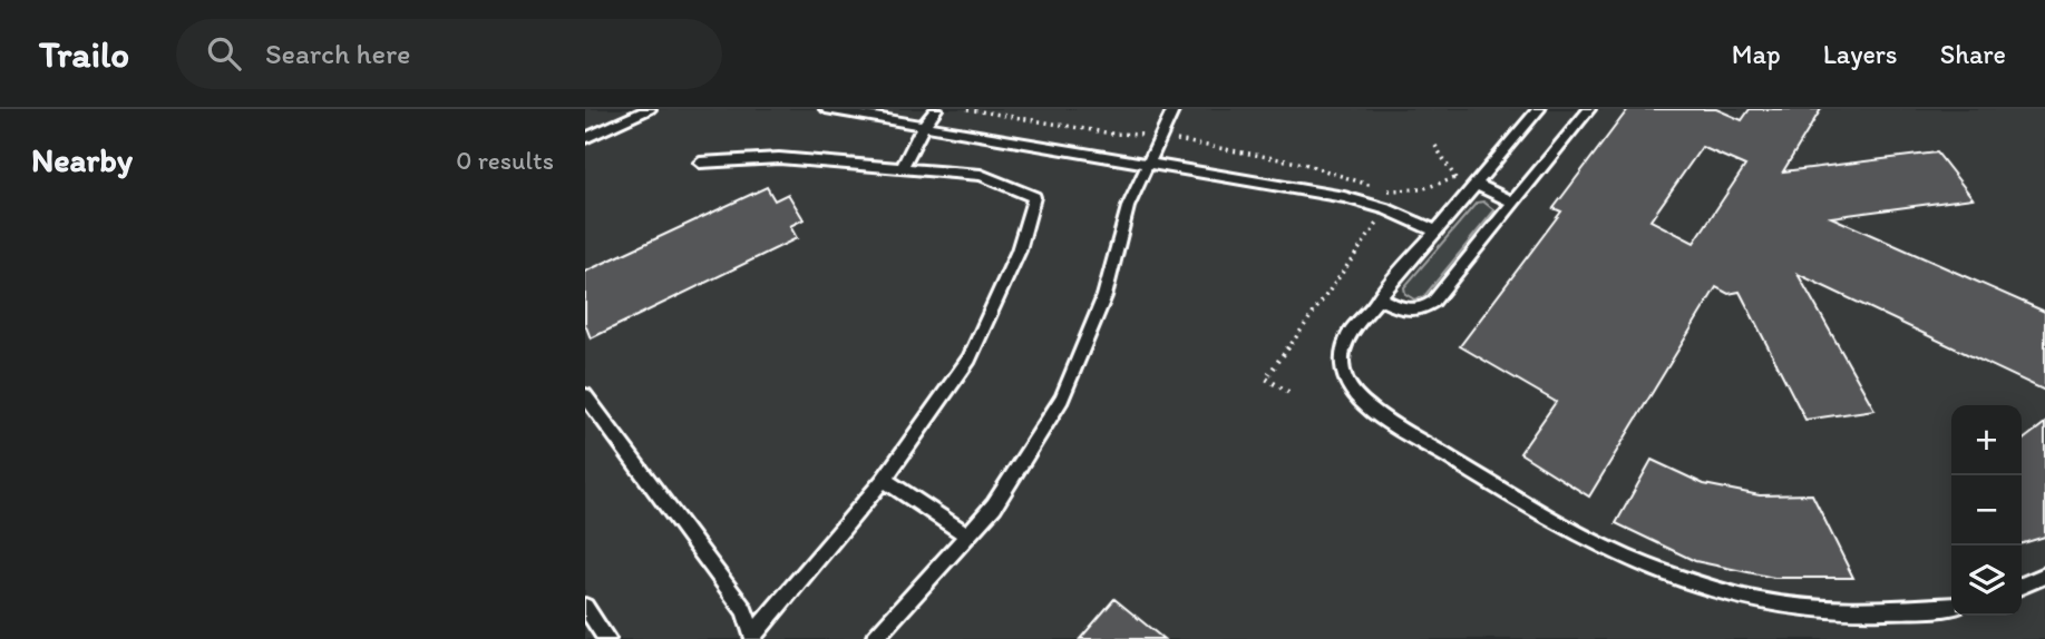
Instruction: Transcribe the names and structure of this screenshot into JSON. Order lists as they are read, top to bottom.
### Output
{
  "page": {
    "header": "Trailo",
    "search": "Search here",
    "nav": ["Map", "Layers", "Share"],
    "heading": ["Nearby", "0 results"],
    "map_buttons": ["+", "−"]
  }
}
